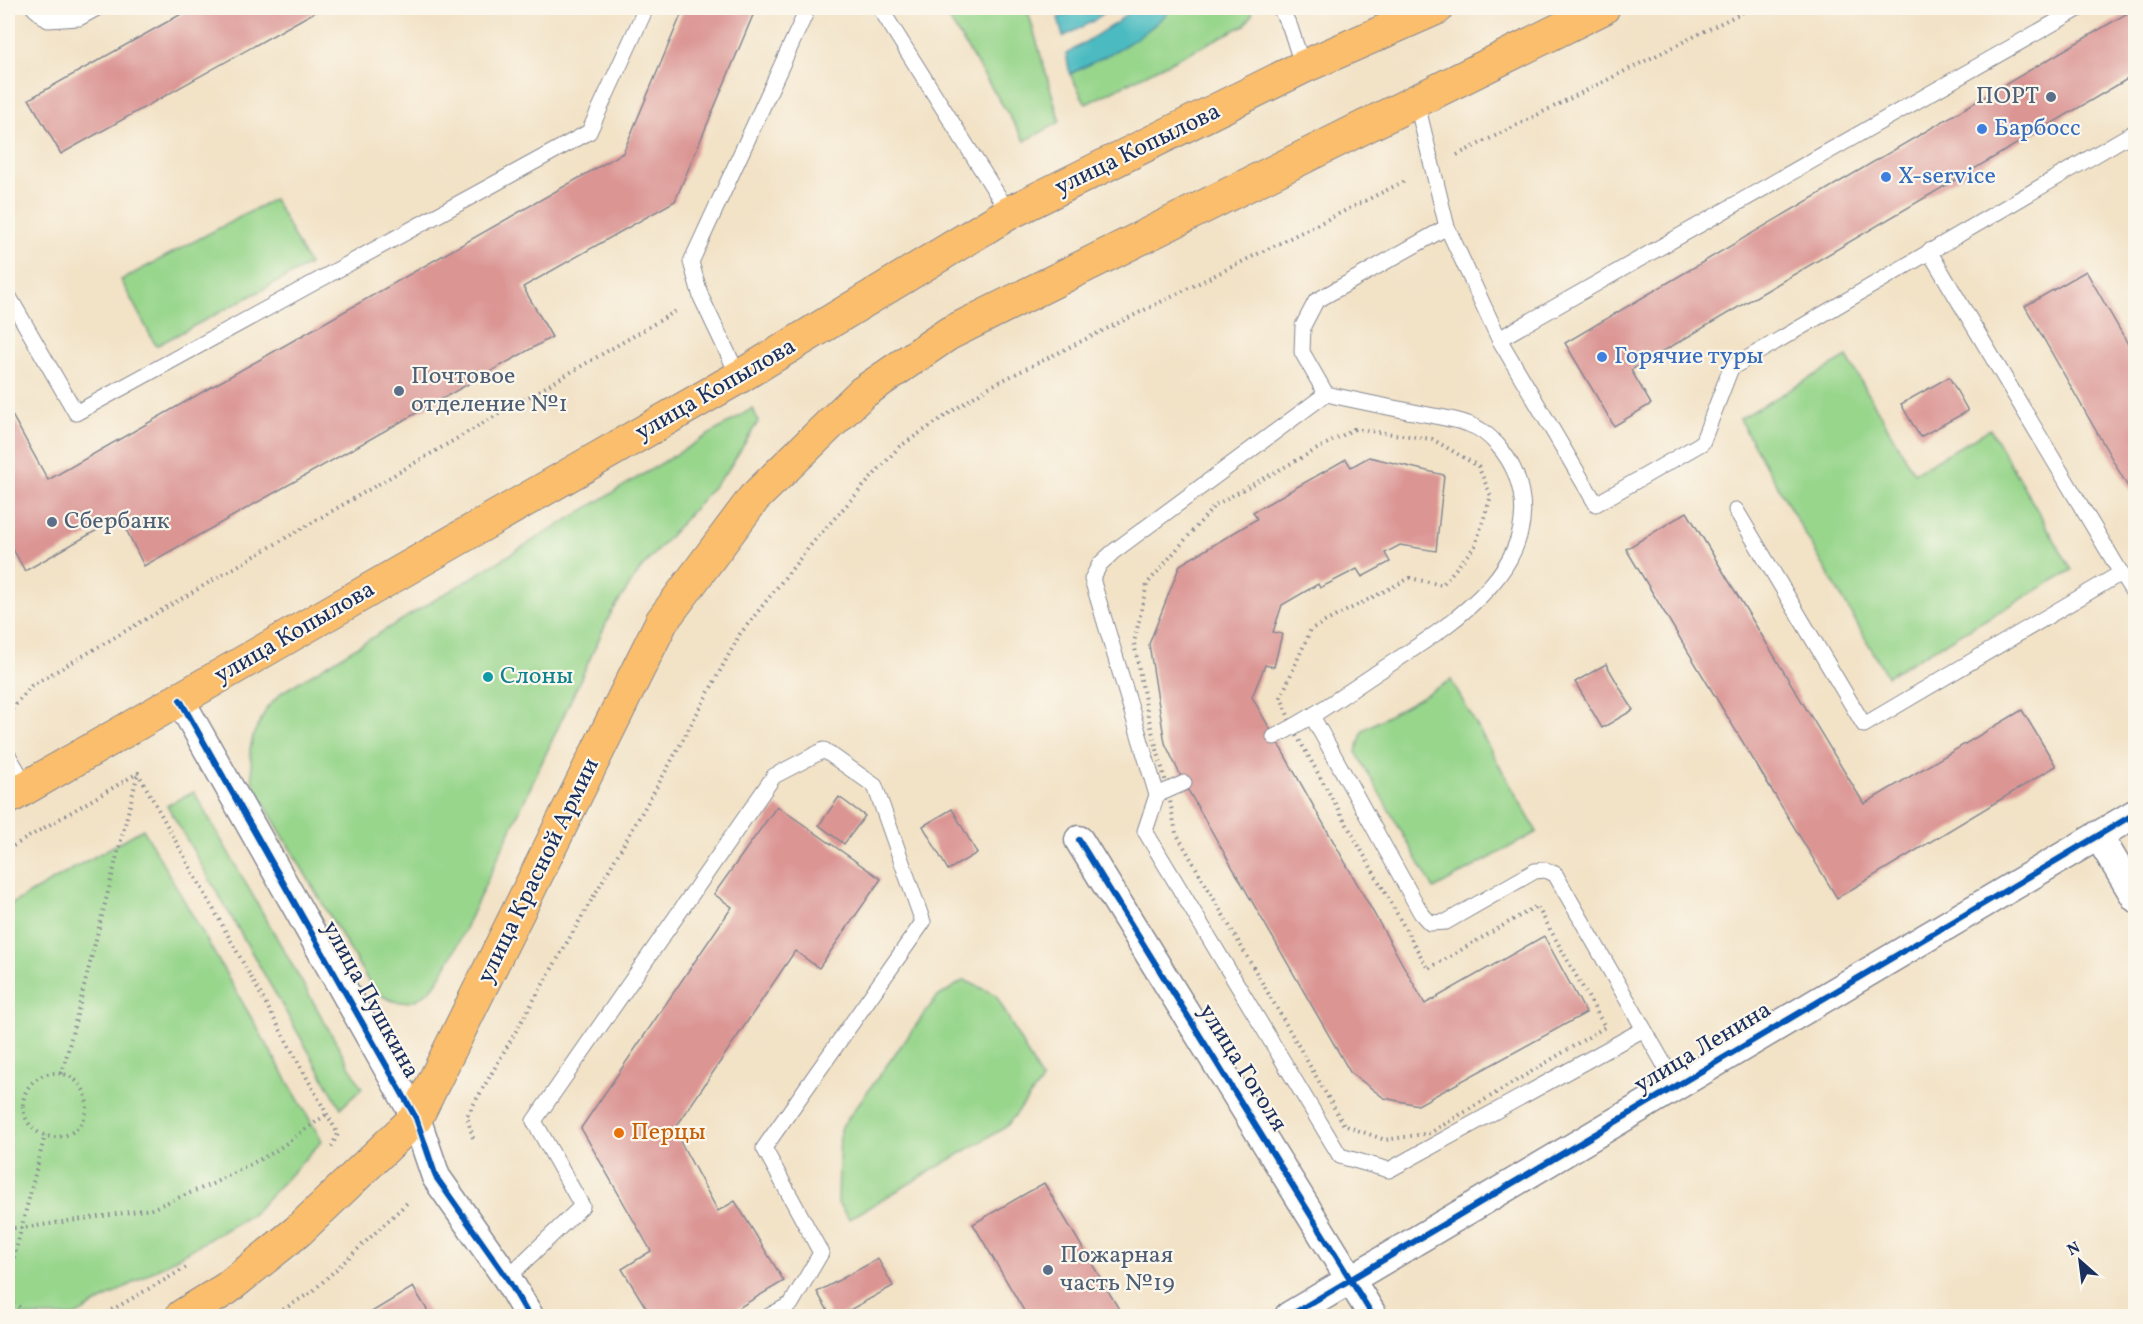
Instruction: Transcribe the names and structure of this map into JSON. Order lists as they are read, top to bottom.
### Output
{
  "streets": {
    "main road": ["улица Копылова", "улица Красной Армии"],
    "street": ["улица Пушкина", "улица Ленина", "улица Гоголя"]
  },
  "crossings": [
    ["улица Копылова", "улица Пушкина"],
    ["улица Красной Армии", "улица Пушкина"],
    ["улица Ленина", "улица Гоголя"]
  ],
  "places": [
    "ПОРТ",
    "Барбосс",
    "X-service",
    "Горячие туры",
    "Почтовое отделение №1",
    "Сбербанк",
    "Слоны",
    "Перцы",
    "Пожарная часть №19"
  ],
  "north": "top left"
}
